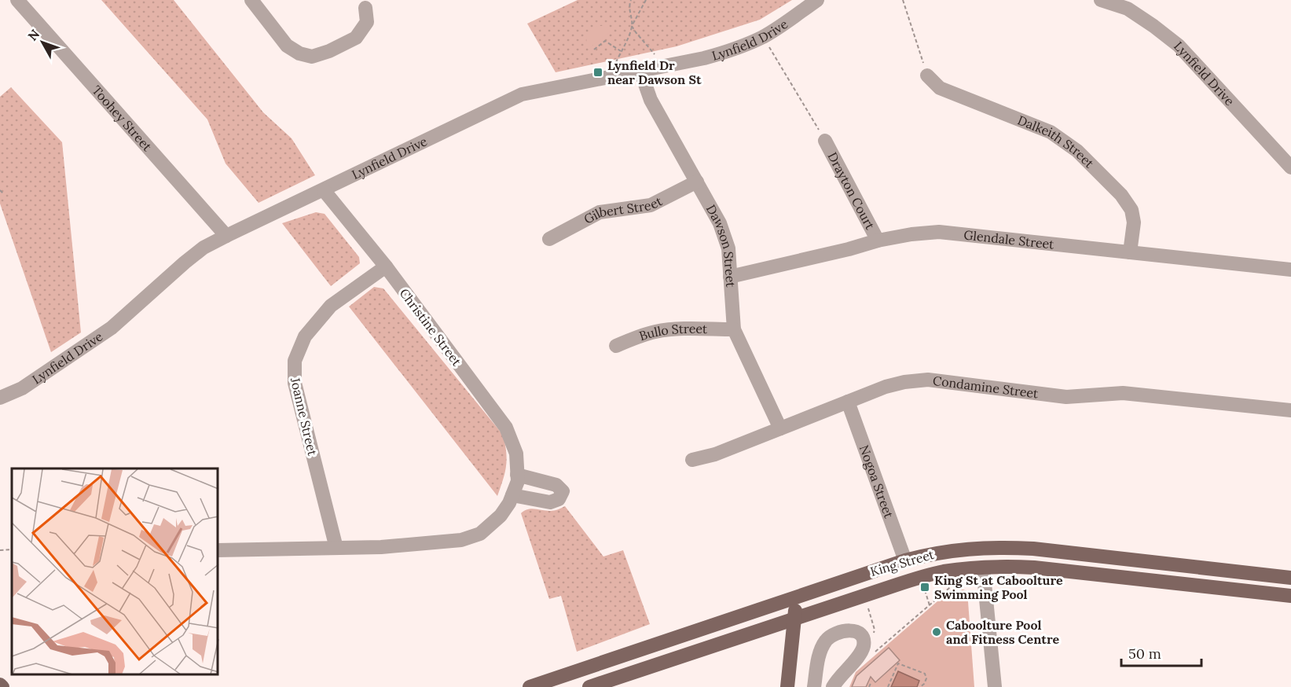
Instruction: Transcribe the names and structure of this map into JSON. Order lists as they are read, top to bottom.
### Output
{
  "streets": {
    "main road": ["King Street"],
    "street": [
      "Lynfield Drive",
      "Toohey Street",
      "Dalkeith Street",
      "Drayton Court",
      "Gilbert Street",
      "Glendale Street",
      "Dawson Street",
      "Christine Street",
      "Bullo Street",
      "Condamine Street",
      "Joanne Street",
      "Nogoa Street"
    ]
  },
  "crossings": [
    ["Lynfield Drive", "Toohey Street"],
    ["Lynfield Drive", "Dawson Street"],
    ["Lynfield Drive", "Christine Street"],
    ["Dalkeith Street", "Glendale Street"],
    ["Drayton Court", "Glendale Street"],
    ["Gilbert Street", "Dawson Street"],
    ["Glendale Street", "Dawson Street"],
    ["Dawson Street", "Bullo Street"],
    ["Dawson Street", "Condamine Street"],
    ["Christine Street", "Joanne Street"],
    ["Condamine Street", "Nogoa Street"],
    ["Nogoa Street", "King Street"]
  ],
  "places": {
    "transit": ["Lynfield Dr near Dawson St", "King St at Caboolture Swimming Pool"],
    "other": ["Caboolture Pool and Fitness Centre"]
  },
  "scale_bar": "50 m",
  "north": "top left"
}
